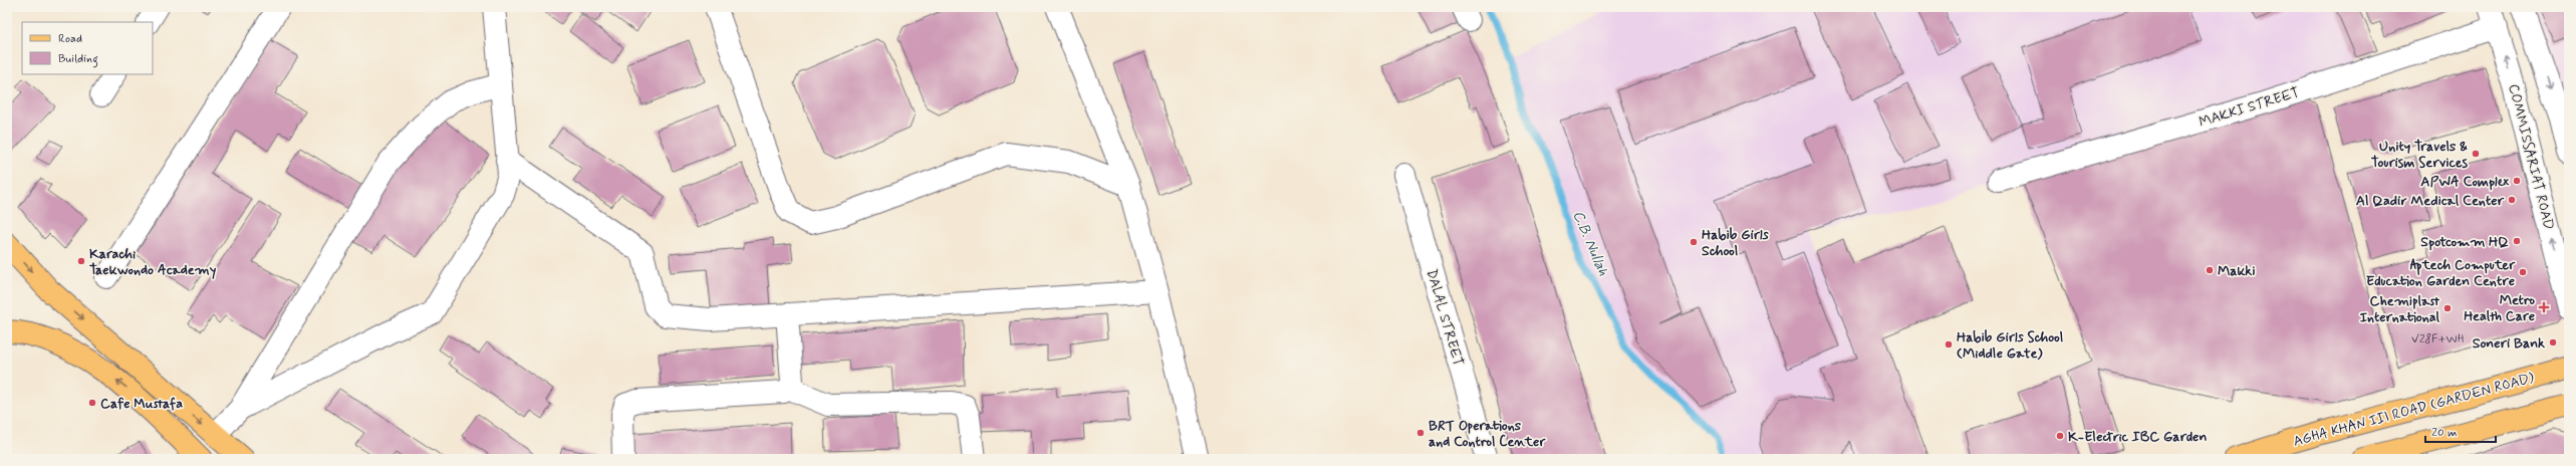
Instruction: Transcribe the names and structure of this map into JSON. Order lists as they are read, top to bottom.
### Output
{
  "streets": {
    "main road": ["AGHA KHAN III ROAD (GARDEN ROAD)"],
    "street": ["MAKKI STREET", "COMMISSARIAT ROAD", "DALAL STREET"]
  },
  "crossings": [
    ["MAKKI STREET", "COMMISSARIAT ROAD"]
  ],
  "water": ["C.B. Nullah"],
  "places": {
    "other": [
      "Unity Travels & Tourism Services",
      "APWA Complex",
      "Al Qadir Medical Center",
      "Spotcomm HQ",
      "Habib Girls School",
      "Karachi Taekwondo Academy",
      "Makki",
      "Aptech Computer Education Garden Centre",
      "Chemiplast International",
      "Soneri Bank",
      "Habib Girls School (Middle Gate)",
      "Cafe Mustafa",
      "BRT Operations and Control Center",
      "K-Electric IBC Garden"
    ],
    "health": ["Metro Health Care"]
  },
  "house_numbers": ["V28F+WH"],
  "legend": ["Road", "Building"],
  "scale_bar": "20 m"
}
